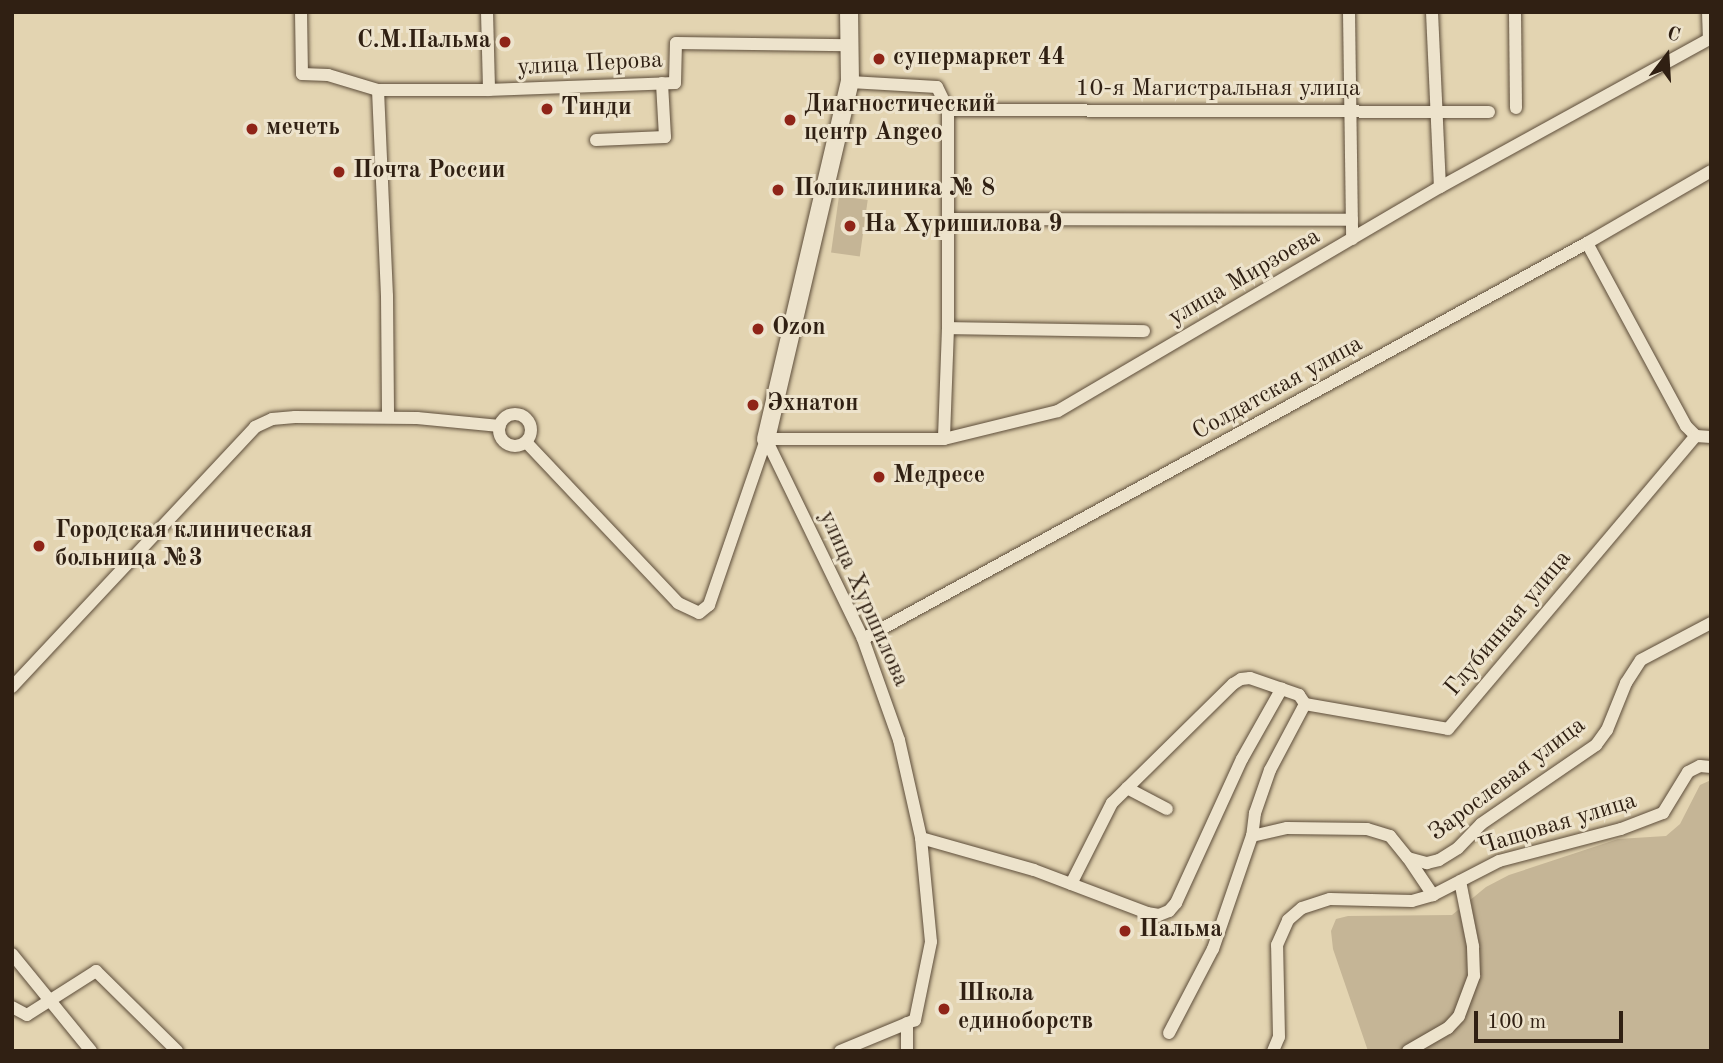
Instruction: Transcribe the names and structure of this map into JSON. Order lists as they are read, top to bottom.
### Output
{
  "streets": {
    "street": [
      "улица Перова",
      "10-я Магистральная улица",
      "улица Мирзоева",
      "Солдатская улица",
      "улица Хуршилова",
      "Глубинная улица",
      "Зарослевая улица",
      "Чащовая улица"
    ]
  },
  "crossings": [
    ["улица Мирзоева", "улица Хуршилова"],
    ["Солдатская улица", "улица Хуршилова"]
  ],
  "places": [
    "С.М.Пальма",
    "супермаркет 44",
    "Тинди",
    "Диагностический центр Angeo",
    "мечеть",
    "Почта России",
    "Поликлиника № 8",
    "На Хуришилова 9",
    "Ozon",
    "Эхнатон",
    "Медресе",
    "Городская клиническая больница №3",
    "Пальма",
    "Школа единоборств"
  ],
  "scale_bar": "100 m",
  "north": "top"
}
